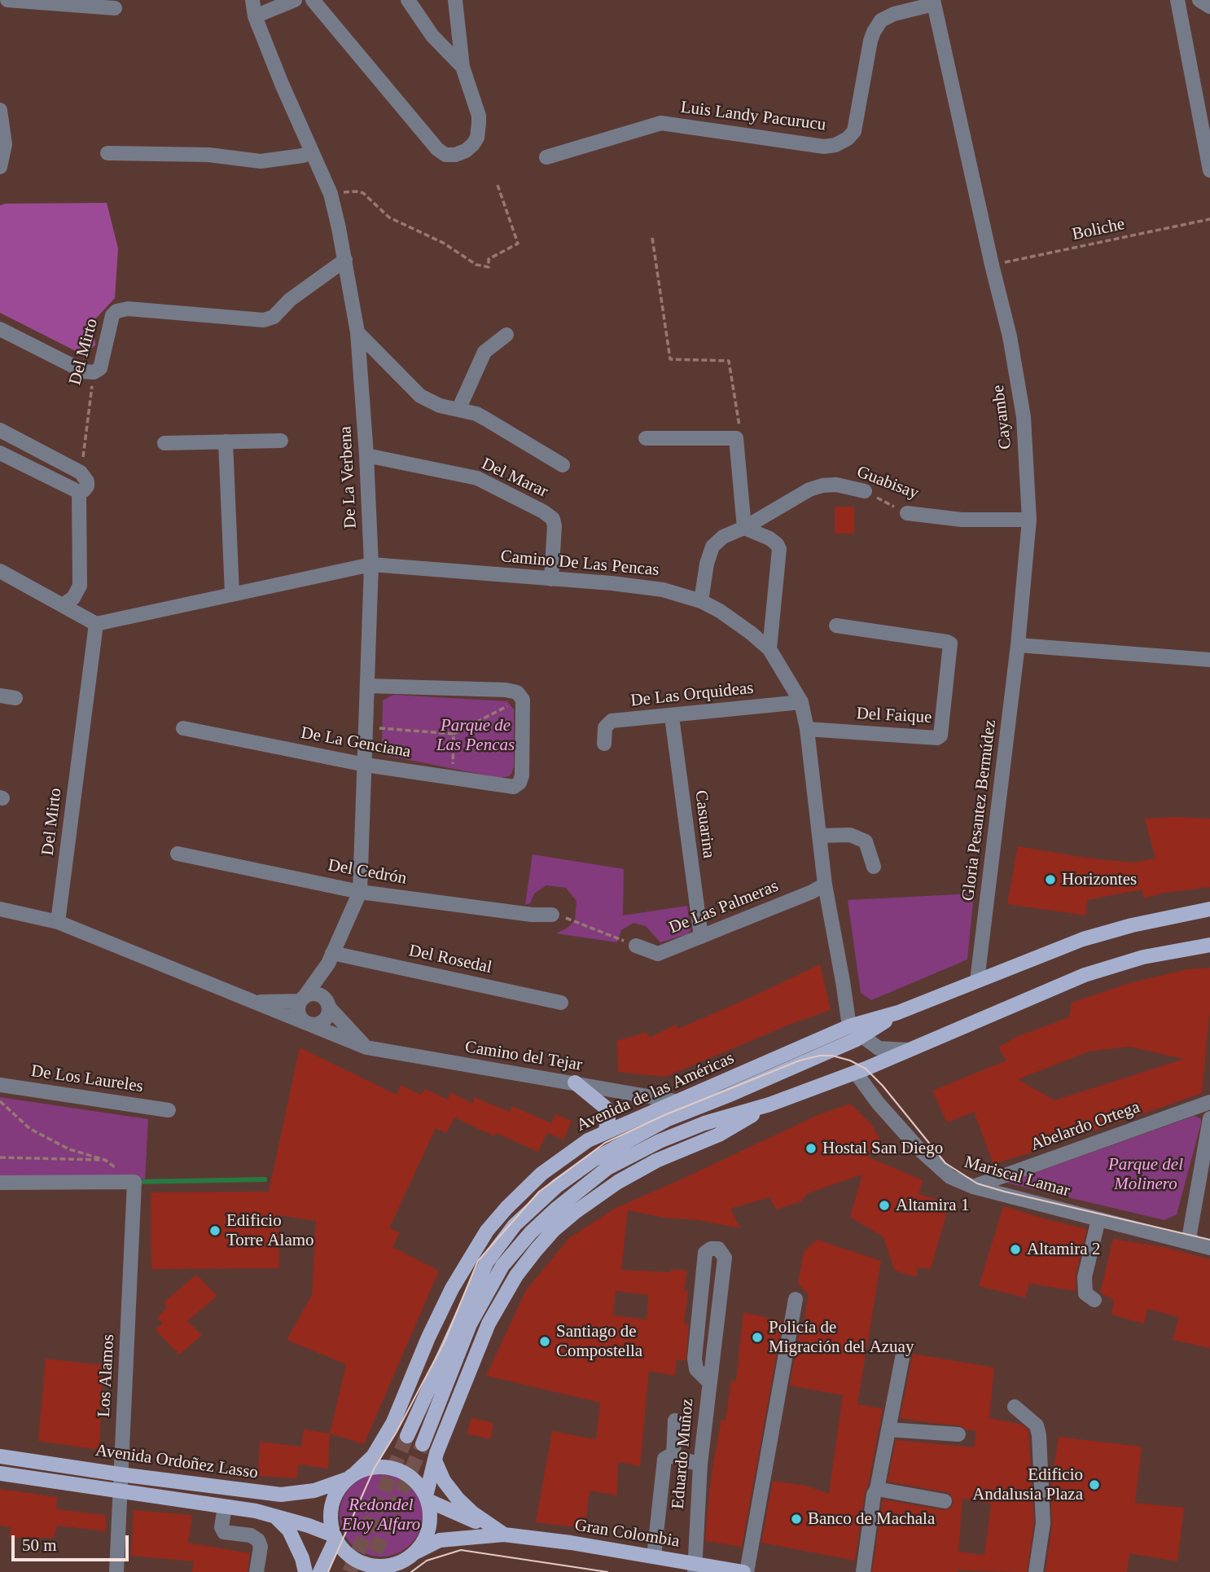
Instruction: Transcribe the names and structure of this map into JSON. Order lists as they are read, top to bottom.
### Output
{
  "streets": {
    "main road": ["Avenida de las Américas", "Avenida Ordoñez Lasso", "Gran Colombia"],
    "street": [
      "Luis Landy Pacurucu",
      "Del Mirto",
      "Cayambe",
      "De La Verbena",
      "Del Marar",
      "Guabisay",
      "Camino De Las Pencas",
      "De Las Orquideas",
      "Del Faique",
      "De La Genciana",
      "Gloria Pesantez Bermúdez",
      "Casuarina",
      "Del Cedrón",
      "De Las Palmeras",
      "Del Rosedal",
      "Camino del Tejar",
      "De Los Laureles",
      "Abelardo Ortega",
      "Mariscal Lamar",
      "Los Alamos",
      "Eduardo Muñoz"
    ],
    "path": ["Boliche"]
  },
  "crossings": [
    ["Luis Landy Pacurucu", "Cayambe"],
    ["Boliche", "Cayambe"],
    ["Del Mirto", "De La Verbena"],
    ["Del Mirto", "Camino De Las Pencas"],
    ["Del Mirto", "Camino del Tejar"],
    ["Cayambe", "Guabisay"],
    ["Cayambe", "Gloria Pesantez Bermúdez"],
    ["De La Verbena", "Del Marar"],
    ["De La Verbena", "Camino De Las Pencas"],
    ["De La Verbena", "De La Genciana"],
    ["De La Verbena", "Del Cedrón"],
    ["De La Verbena", "Del Rosedal"],
    ["De La Verbena", "Camino del Tejar"],
    ["Del Marar", "Camino De Las Pencas"],
    ["Guabisay", "Camino De Las Pencas"],
    ["Camino De Las Pencas", "De Las Orquideas"],
    ["Camino De Las Pencas", "Del Faique"],
    ["Camino De Las Pencas", "De Las Palmeras"],
    ["Camino De Las Pencas", "Avenida de las Américas"],
    ["De Las Orquideas", "Casuarina"],
    ["Gloria Pesantez Bermúdez", "Avenida de las Américas"],
    ["Casuarina", "De Las Palmeras"],
    ["Camino del Tejar", "Avenida de las Américas"],
    ["Avenida de las Américas", "Avenida Ordoñez Lasso"],
    ["Avenida de las Américas", "Gran Colombia"],
    ["Abelardo Ortega", "Mariscal Lamar"],
    ["Los Alamos", "Avenida Ordoñez Lasso"],
    ["Eduardo Muñoz", "Gran Colombia"],
    ["Avenida Ordoñez Lasso", "Gran Colombia"]
  ],
  "parks": ["Parque de Las Pencas", "Parque del Molinero", "Redondel Eloy Alfaro"],
  "places": [
    "Horizontes",
    "Hostal San Diego",
    "Altamira 1",
    "Edificio Torre Alamo",
    "Altamira 2",
    "Policía de Migración del Azuay",
    "Santiago de Compostella",
    "Edificio Andalusia Plaza",
    "Banco de Machala"
  ],
  "scale_bar": "50 m"
}
